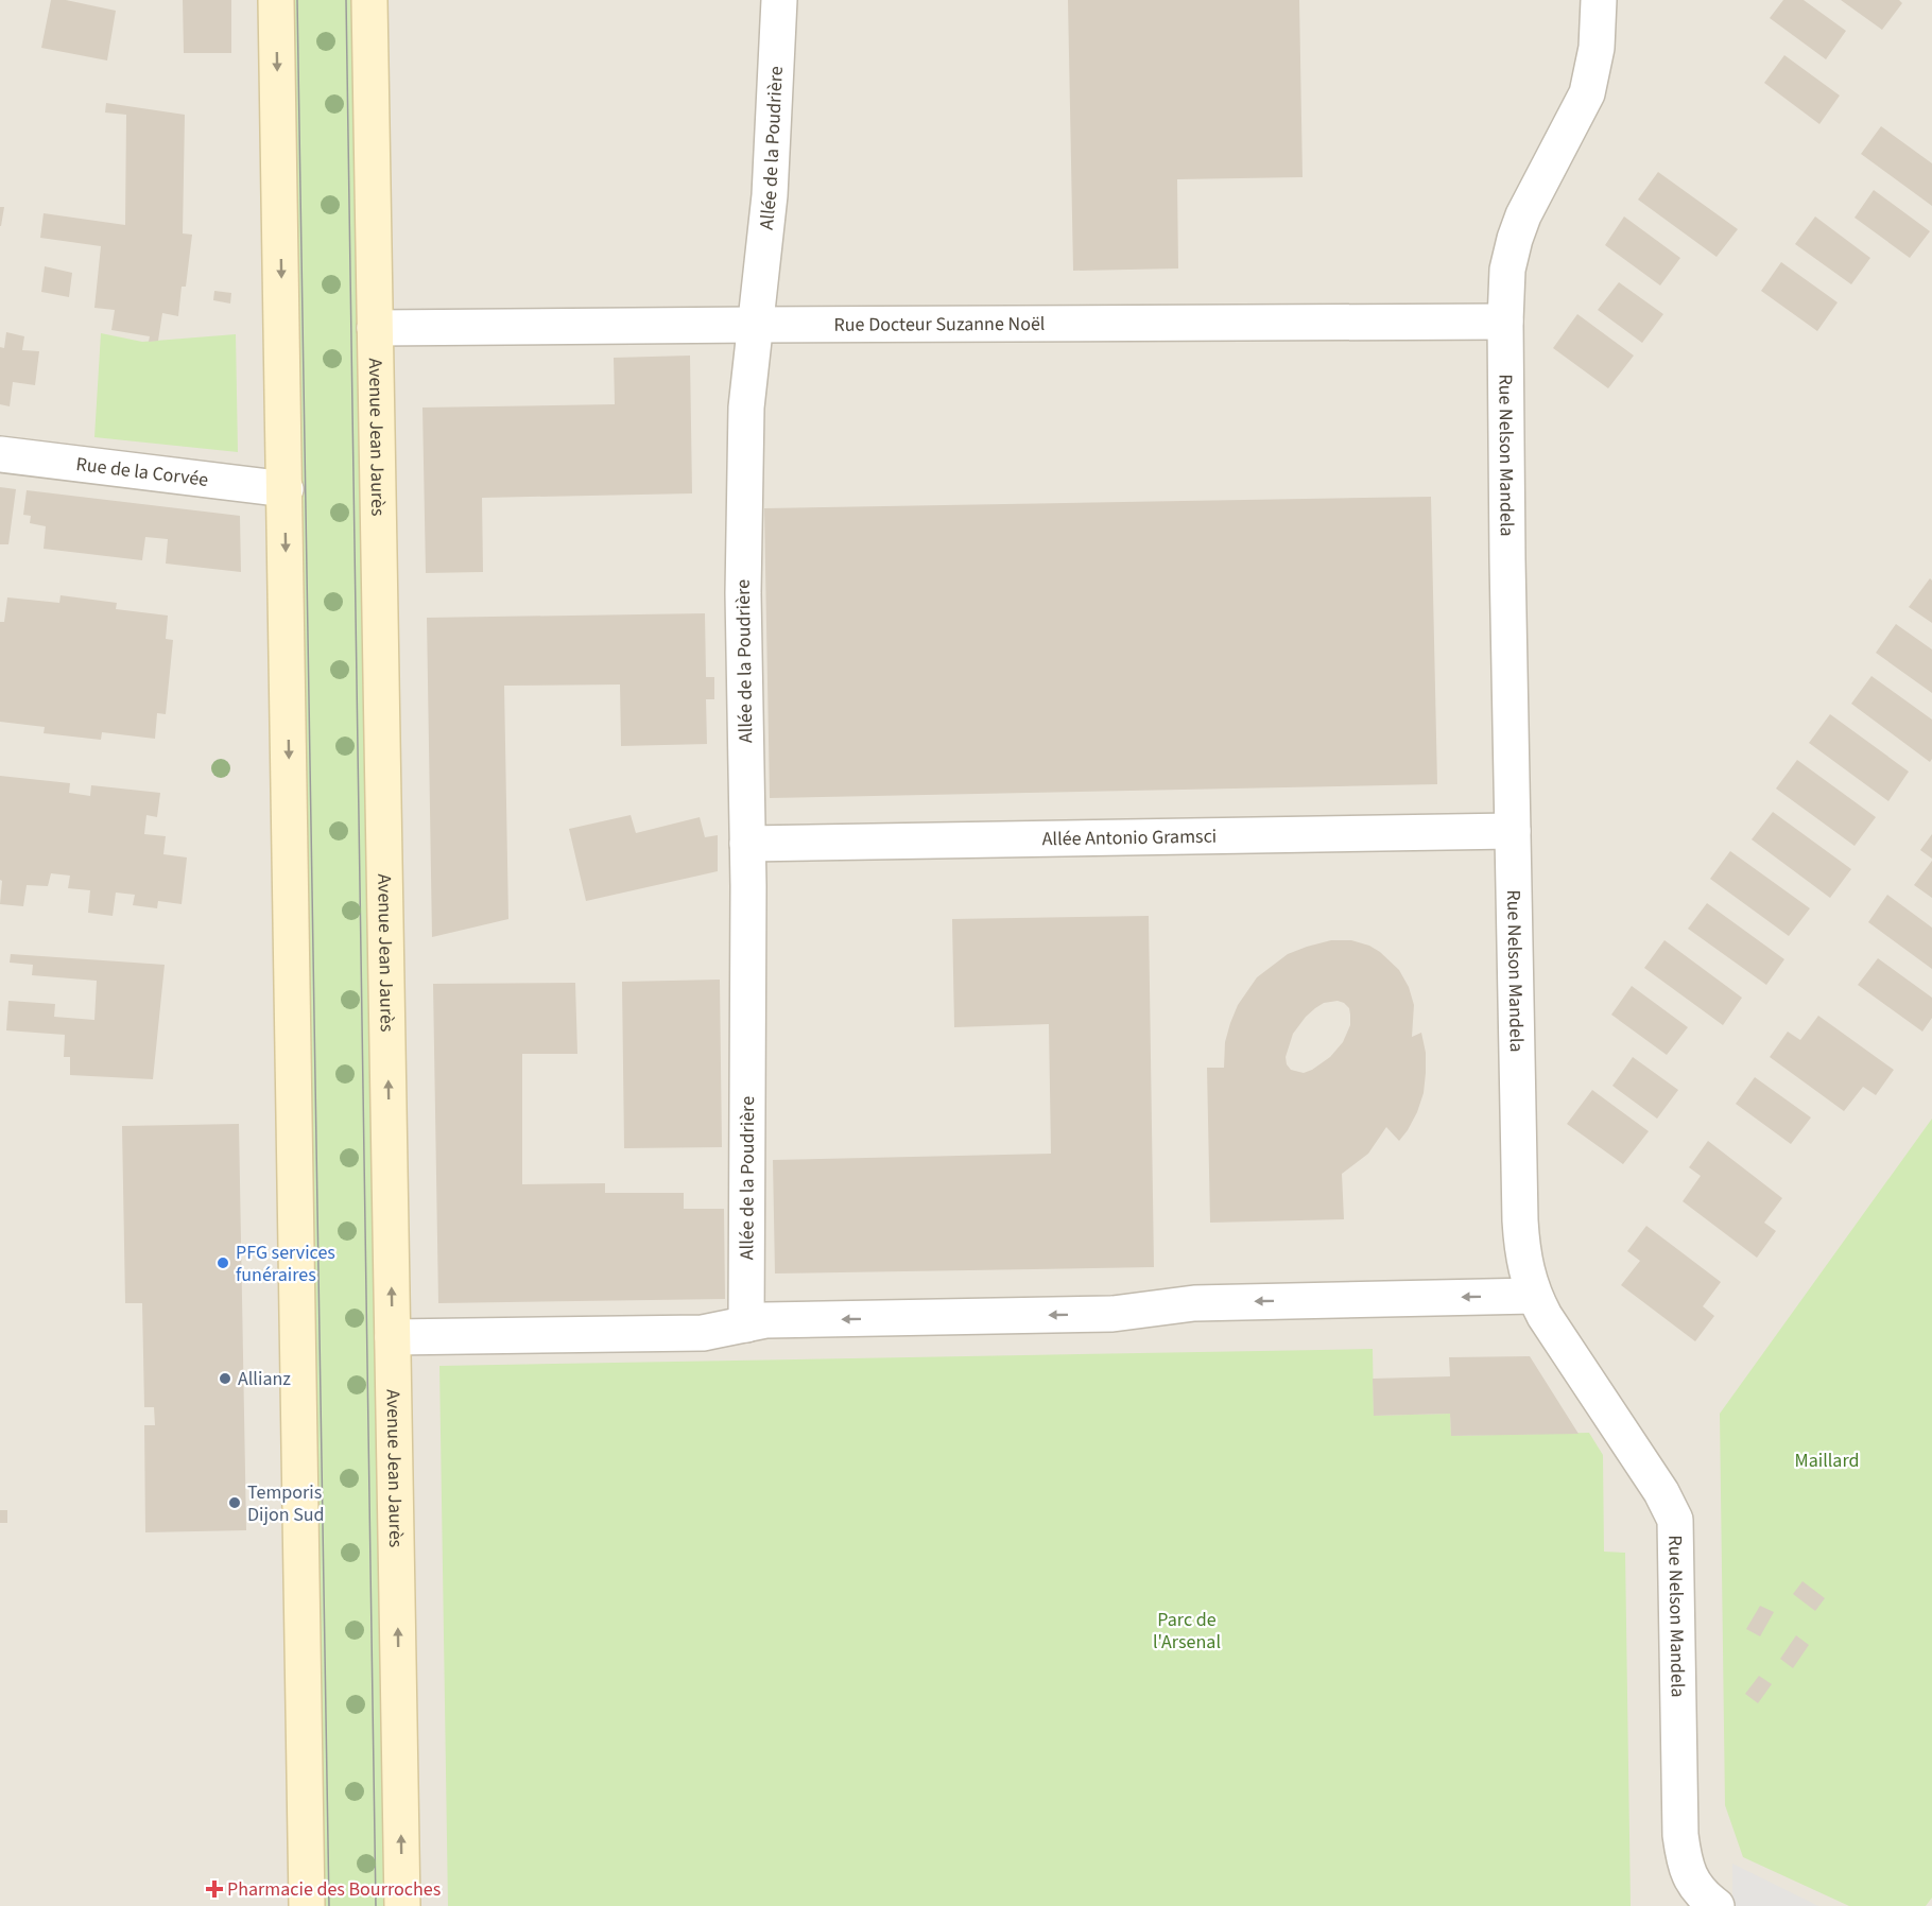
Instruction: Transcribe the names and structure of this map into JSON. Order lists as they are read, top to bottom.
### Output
{
  "streets": {
    "main road": ["Avenue Jean Jaurès"],
    "street": [
      "Allée de la Poudrière",
      "Rue Docteur Suzanne Noël",
      "Rue Nelson Mandela",
      "Rue de la Corvée",
      "Allée Antonio Gramsci"
    ]
  },
  "crossings": [
    ["Allée de la Poudrière", "Rue Docteur Suzanne Noël"],
    ["Allée de la Poudrière", "Allée Antonio Gramsci"],
    ["Rue Docteur Suzanne Noël", "Avenue Jean Jaurès"],
    ["Rue Docteur Suzanne Noël", "Rue Nelson Mandela"],
    ["Rue Nelson Mandela", "Allée Antonio Gramsci"]
  ],
  "parks": ["Maillard", "Parc de l'Arsenal"],
  "places": {
    "other": ["PFG services funéraires", "Allianz", "Temporis Dijon Sud"],
    "health": ["Pharmacie des Bourroches"]
  }
}
